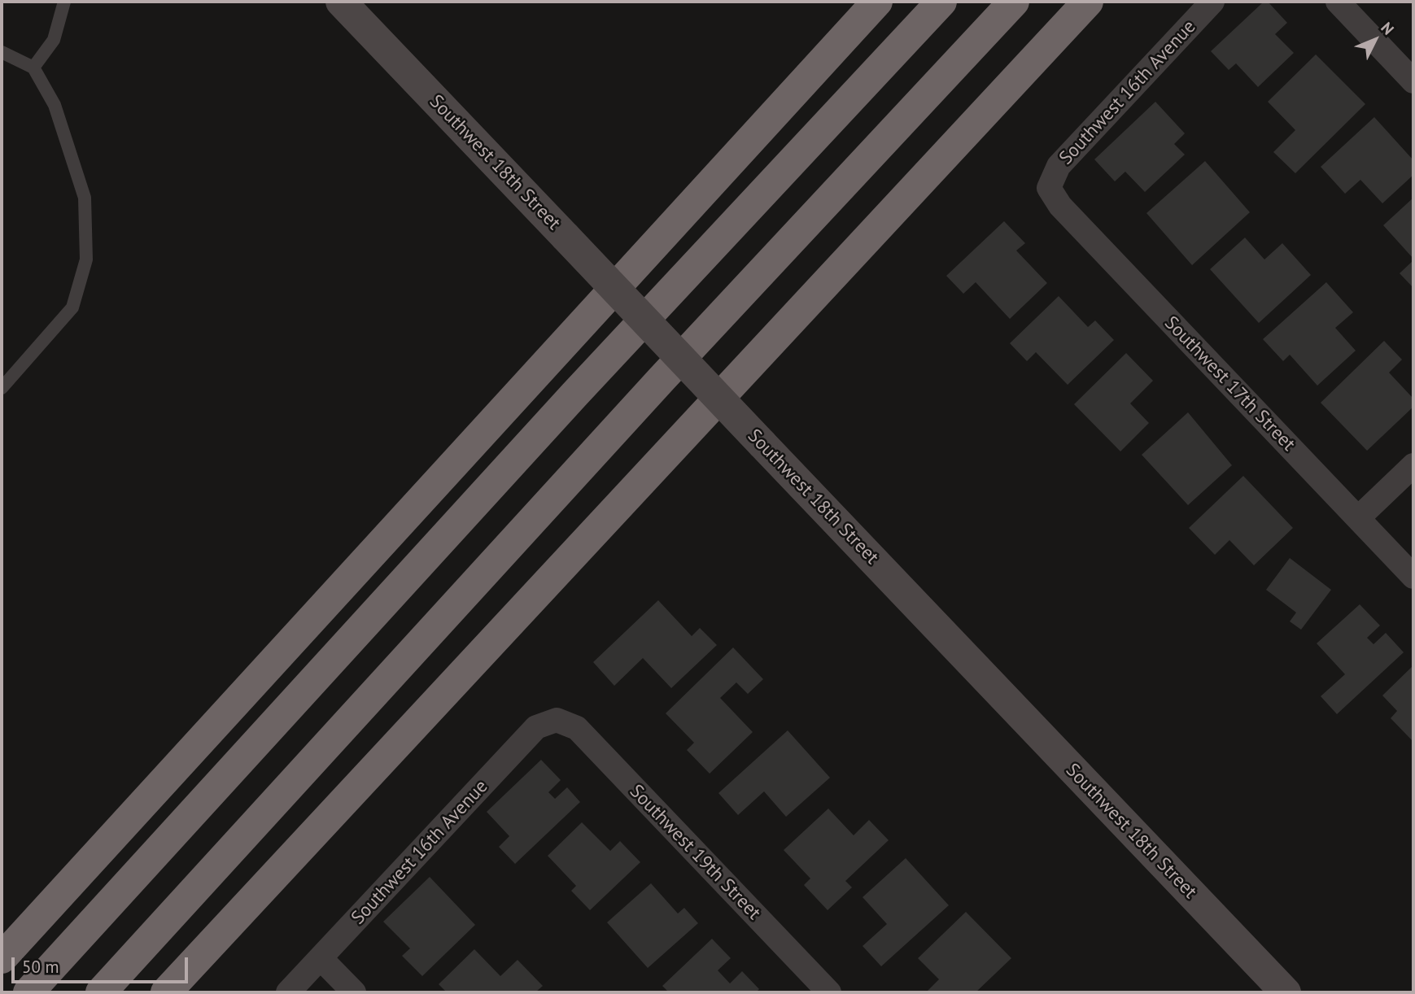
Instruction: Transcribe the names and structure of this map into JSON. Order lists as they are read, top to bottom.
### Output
{
  "streets": {
    "main road": ["Southwest 18th Street"],
    "street": ["Southwest 16th Avenue", "Southwest 17th Street", "Southwest 19th Street"]
  },
  "crossings": [
    ["Southwest 16th Avenue", "Southwest 17th Street"],
    ["Southwest 16th Avenue", "Southwest 19th Street"]
  ],
  "scale_bar": "50 m",
  "north": "top right"
}
